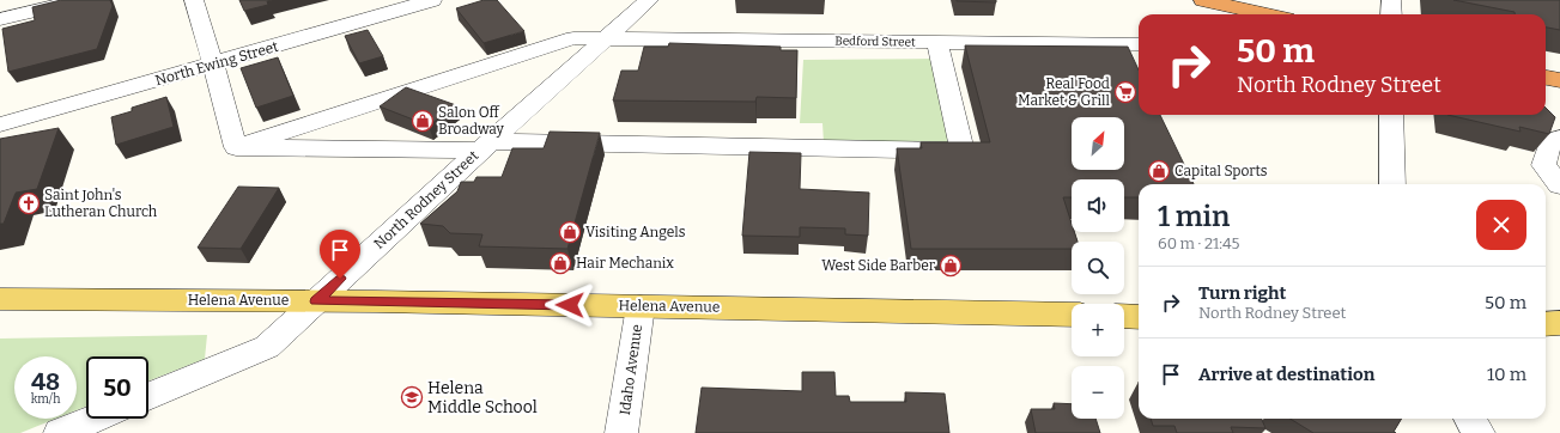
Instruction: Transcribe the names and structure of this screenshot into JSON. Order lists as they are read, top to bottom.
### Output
{
  "streets": {
    "main road": ["Helena Avenue"],
    "street": [
      "Bedford Street",
      "North Ewing Street",
      "North Rodney Street",
      "Idaho Avenue"
    ]
  },
  "crossings": [
    ["Bedford Street", "North Rodney Street"],
    ["North Rodney Street", "Helena Avenue"],
    ["Helena Avenue", "Idaho Avenue"]
  ],
  "places": {
    "supermarket": ["Real Food Market & Grill"],
    "shop": [
      "Salon Off Broadway",
      "Capital Sports",
      "Visiting Angels",
      "Hair Mechanix",
      "West Side Barber"
    ],
    "church": ["Saint John's Lutheran Church"],
    "school or university": ["Helena Middle School"]
  },
  "north": "top right",
  "page": {
    "turn": ["50 m", "North Rodney Street"],
    "map_buttons": ["+", "−"],
    "heading": ["1 min", "60 m · 21:45"],
    "list": [
      {
        "name": "Turn right",
        "note": "North Rodney Street",
        "value": "50 m"
      },
      {
        "name": "Arrive at destination",
        "value": "10 m"
      }
    ],
    "speed": "48 km/h",
    "limit": "50"
  }
}
